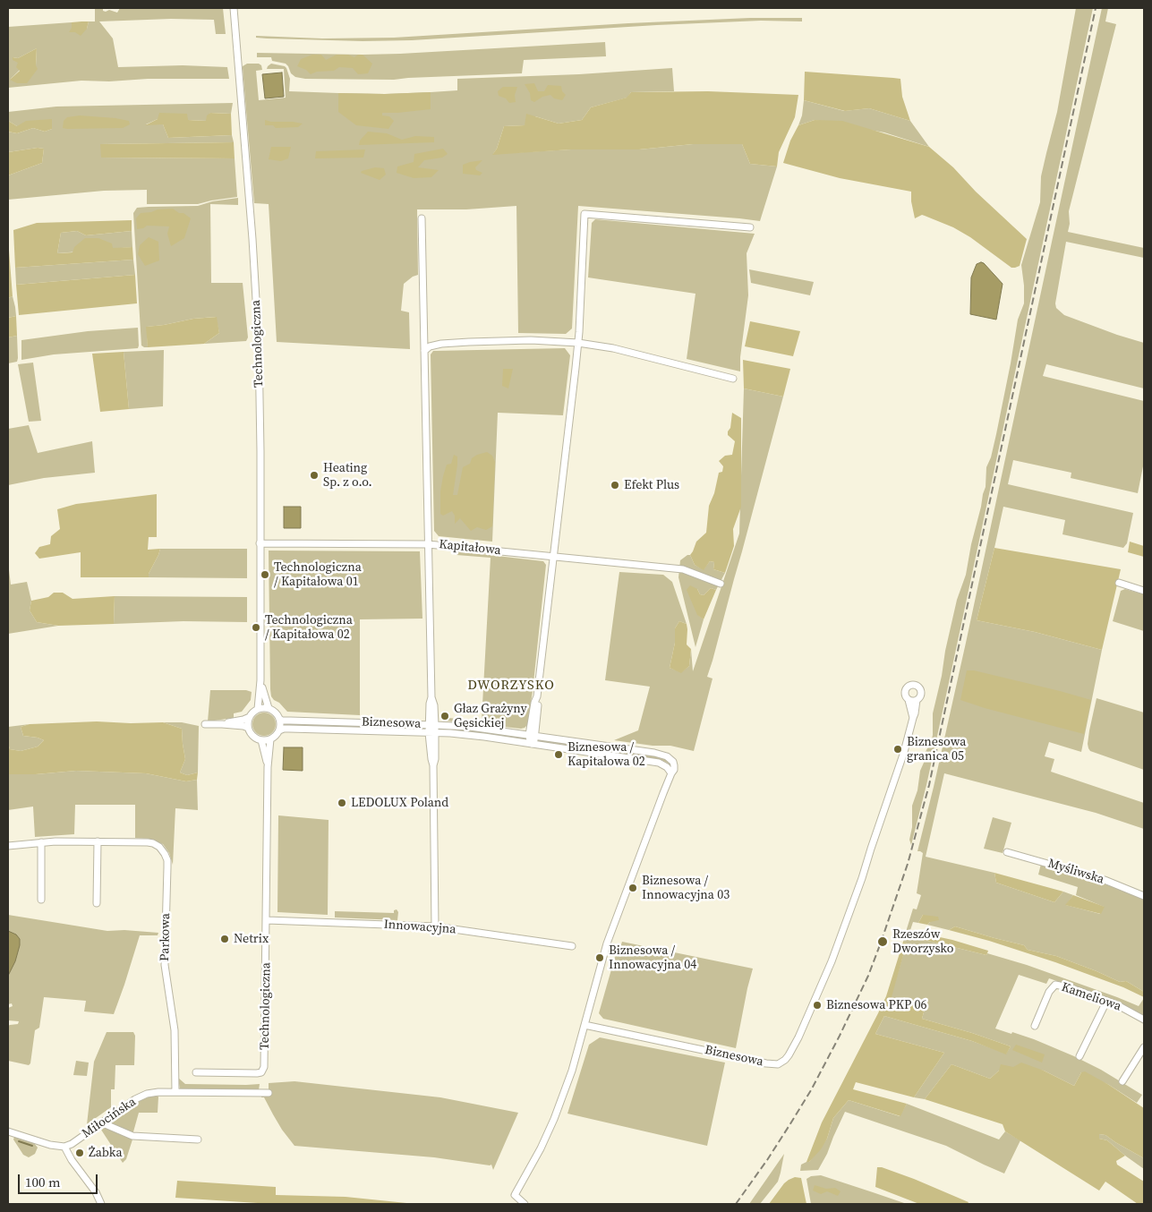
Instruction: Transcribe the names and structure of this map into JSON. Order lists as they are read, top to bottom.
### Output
{
  "streets": {
    "street": [
      "Technologiczna",
      "Kapitałowa",
      "Biznesowa",
      "Myśliwska",
      "Innowacyjna",
      "Parkowa",
      "Kameliowa",
      "Miłocińska"
    ]
  },
  "crossings": [
    ["Technologiczna", "Kapitałowa"],
    ["Technologiczna", "Biznesowa"],
    ["Technologiczna", "Innowacyjna"],
    ["Parkowa", "Miłocińska"]
  ],
  "districts": ["DWORZYSKO"],
  "places": [
    "Heating Sp. z o.o.",
    "Efekt Plus",
    "Technologiczna / Kapitałowa 01",
    "Technologiczna / Kapitałowa 02",
    "Głaz Grażyny Gęsickiej",
    "Biznesowa granica 05",
    "Biznesowa / Kapitałowa 02",
    "LEDOLUX Poland",
    "Biznesowa / Innowacyjna 03",
    "Netrix",
    "Rzeszów Dworzysko",
    "Biznesowa / Innowacyjna 04",
    "Biznesowa PKP 06",
    "Żabka"
  ],
  "scale_bar": "100 m"
}
